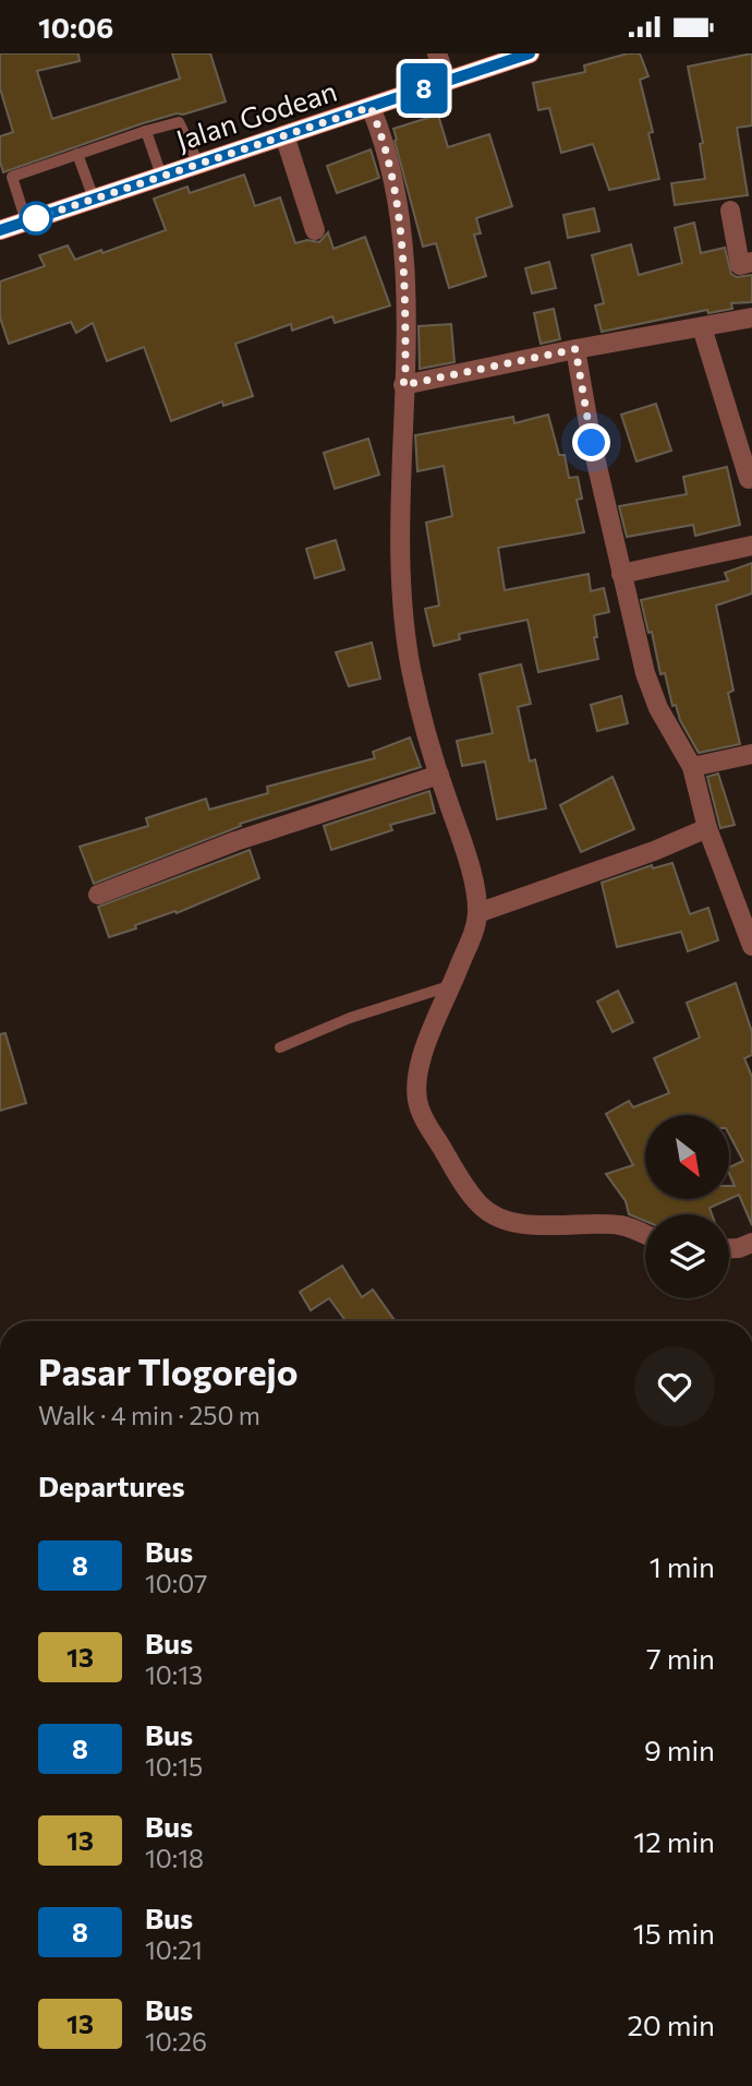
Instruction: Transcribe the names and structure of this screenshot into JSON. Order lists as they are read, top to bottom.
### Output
{
  "streets": {
    "main road": ["Jalan Godean"]
  },
  "lines": ["bus line 8"],
  "north": "bottom right",
  "page": {
    "status": "10:06",
    "on_map": "8",
    "heading": [
      ["Pasar Tlogorejo", "Walk · 4 min · 250 m"],
      "Departures"
    ],
    "list": [
      {
        "mark": "8",
        "name": "Bus",
        "note": "10:07",
        "value": "1 min"
      },
      {
        "mark": "13",
        "name": "Bus",
        "note": "10:13",
        "value": "7 min"
      },
      {
        "mark": "8",
        "name": "Bus",
        "note": "10:15",
        "value": "9 min"
      },
      {
        "mark": "13",
        "name": "Bus",
        "note": "10:18",
        "value": "12 min"
      },
      {
        "mark": "8",
        "name": "Bus",
        "note": "10:21",
        "value": "15 min"
      },
      {
        "mark": "13",
        "name": "Bus",
        "note": "10:26",
        "value": "20 min"
      }
    ]
  }
}
